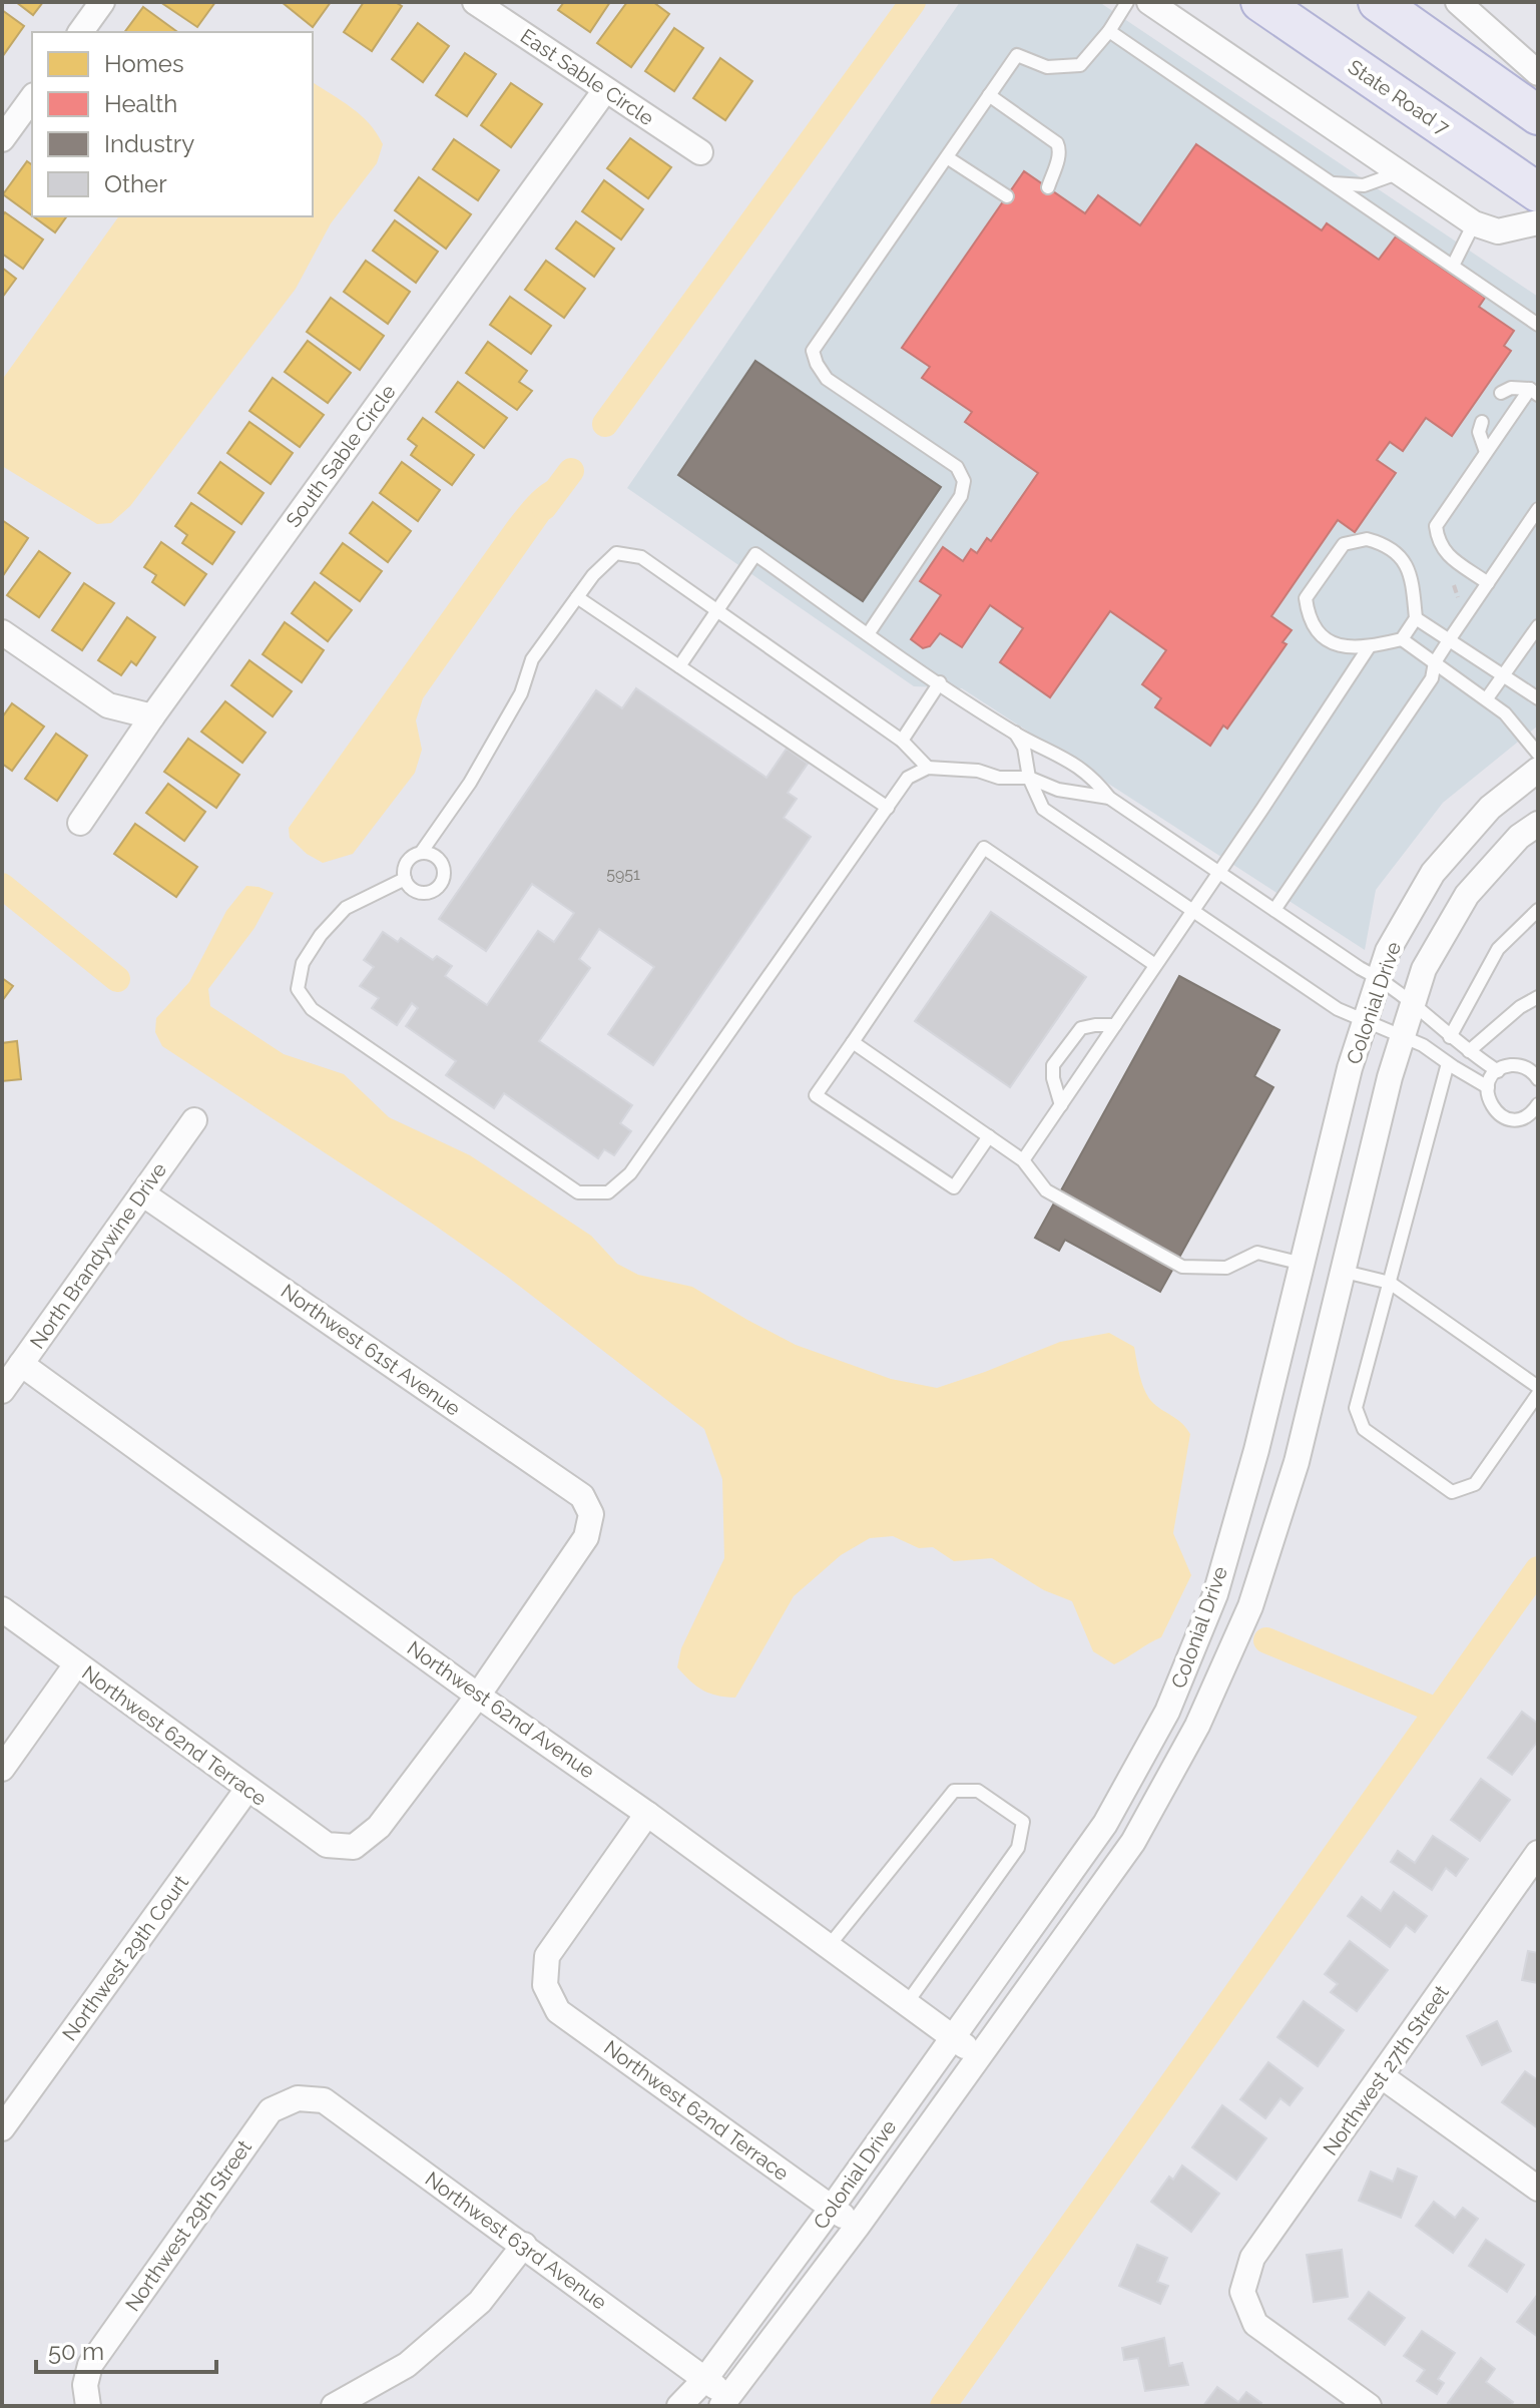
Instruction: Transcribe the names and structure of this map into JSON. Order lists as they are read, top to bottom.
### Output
{
  "streets": {
    "main road": ["State Road 7"],
    "street": [
      "East Sable Circle",
      "South Sable Circle",
      "Colonial Drive",
      "North Brandywine Drive",
      "Northwest 61st Avenue",
      "Northwest 62nd Avenue",
      "Northwest 62nd Terrace",
      "Northwest 29th Court",
      "Northwest 27th Street",
      "Northwest 29th Street",
      "Northwest 63rd Avenue"
    ]
  },
  "crossings": [
    ["East Sable Circle", "South Sable Circle"],
    ["Colonial Drive", "Northwest 62nd Avenue"],
    ["Colonial Drive", "Northwest 62nd Terrace"],
    ["Colonial Drive", "Northwest 63rd Avenue"],
    ["North Brandywine Drive", "Northwest 61st Avenue"],
    ["North Brandywine Drive", "Northwest 62nd Avenue"],
    ["Northwest 61st Avenue", "Northwest 62nd Avenue"],
    ["Northwest 61st Avenue", "Northwest 62nd Terrace"],
    ["Northwest 62nd Avenue", "Northwest 62nd Terrace"],
    ["Northwest 62nd Terrace", "Northwest 29th Court"],
    ["Northwest 29th Street", "Northwest 63rd Avenue"]
  ],
  "house_numbers": ["5951"],
  "legend": [
    "Homes",
    "Health",
    "Industry",
    "Other"
  ],
  "scale_bar": "50 m"
}
